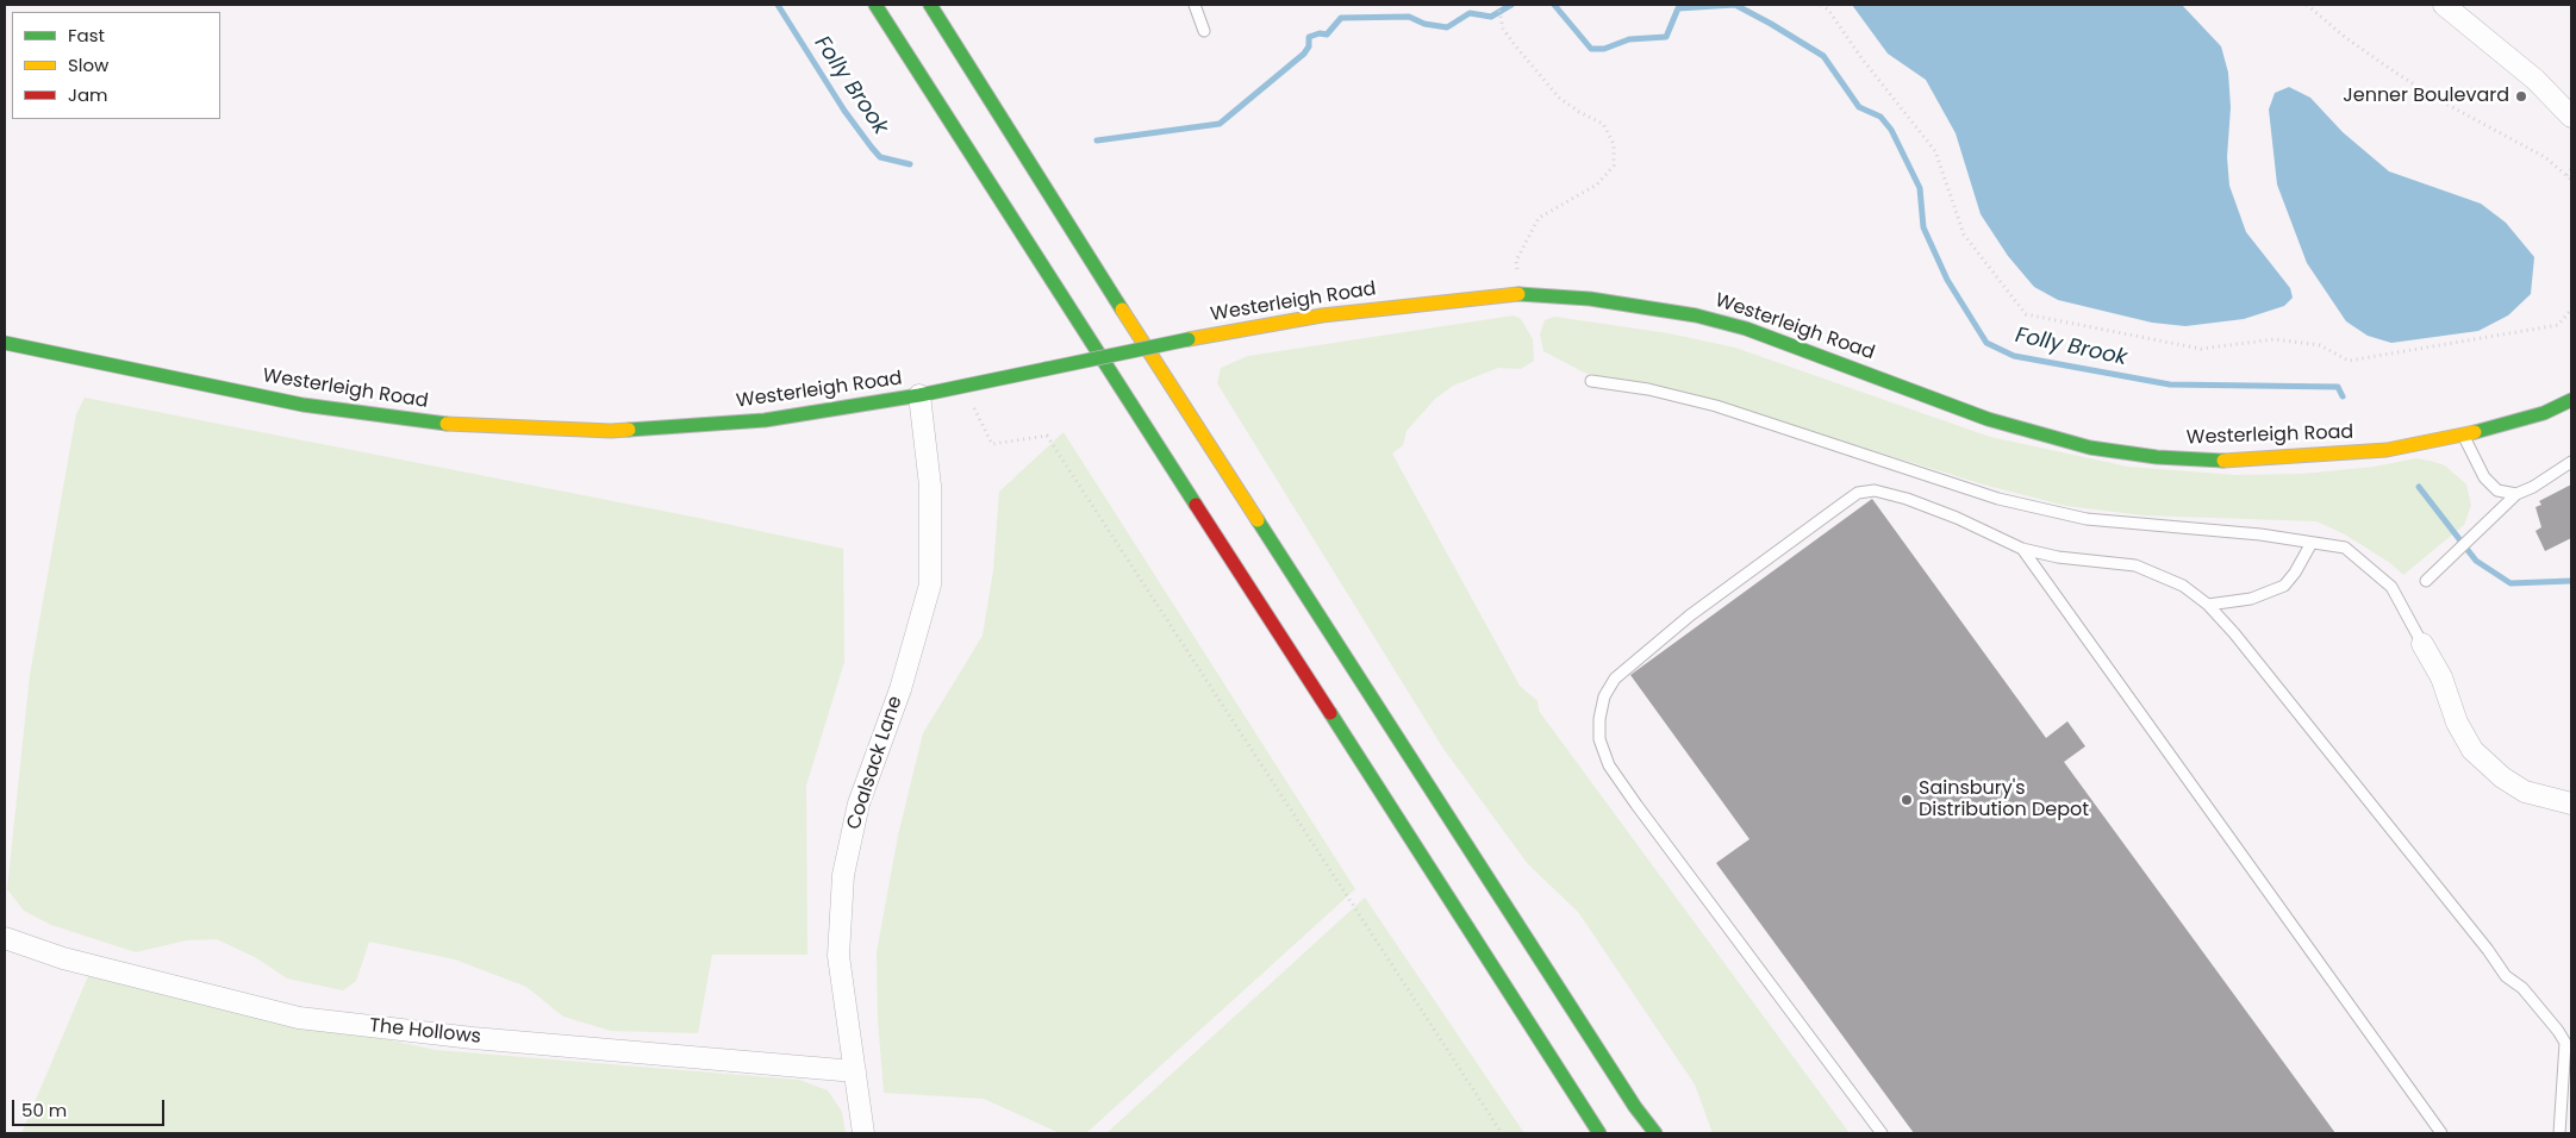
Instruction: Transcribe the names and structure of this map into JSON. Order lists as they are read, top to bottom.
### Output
{
  "streets": {
    "main road": ["Westerleigh Road"],
    "street": ["Coalsack Lane", "The Hollows"]
  },
  "crossings": [
    ["Westerleigh Road", "Coalsack Lane"],
    ["Coalsack Lane", "The Hollows"]
  ],
  "water": ["Folly Brook"],
  "places": ["Jenner Boulevard", "Sainsbury's Distribution Depot"],
  "legend": ["Fast", "Slow", "Jam"],
  "scale_bar": "50 m"
}
